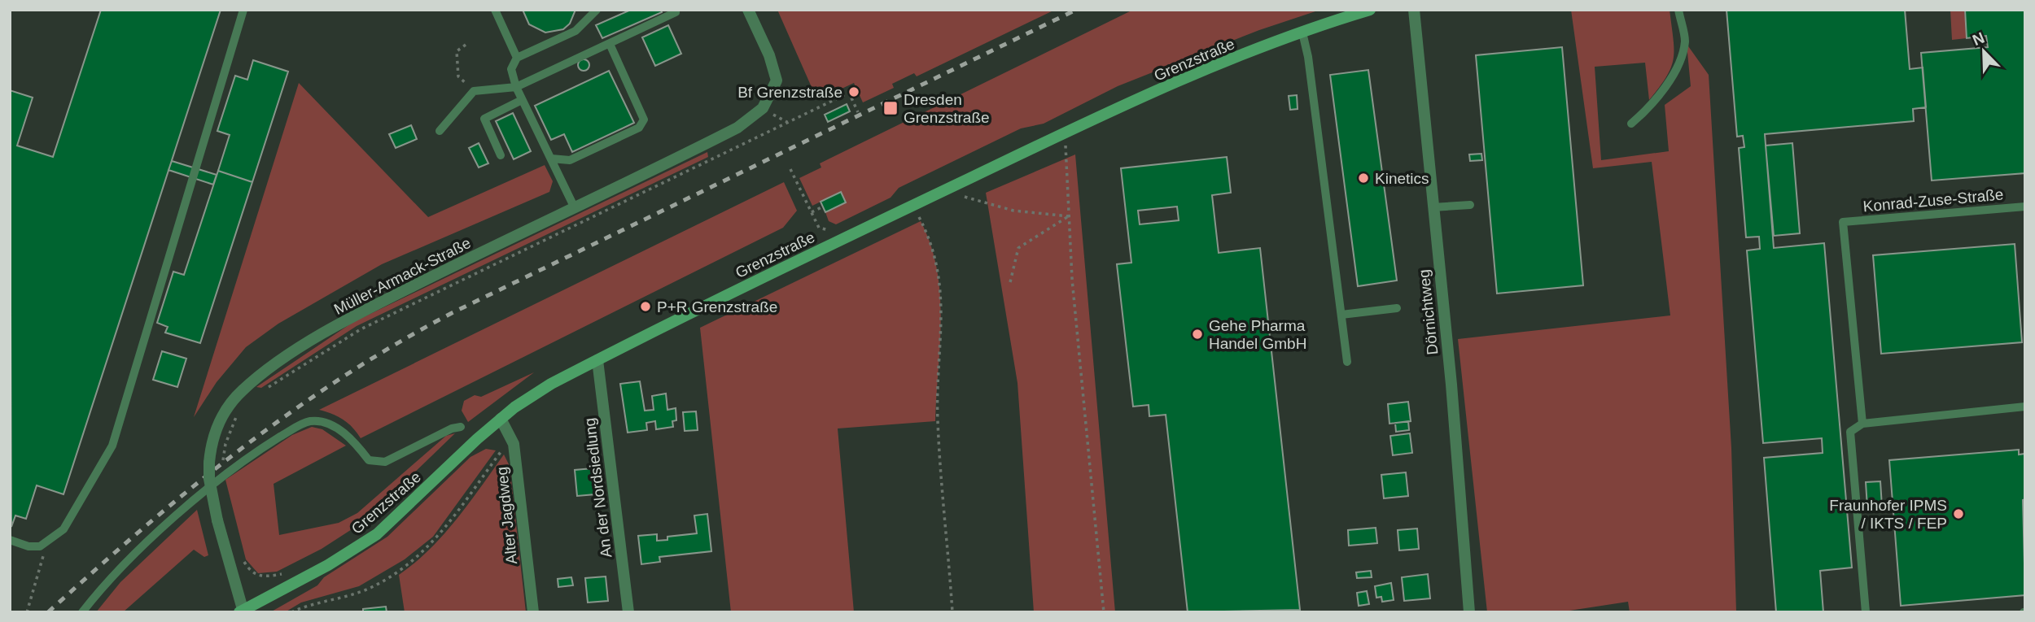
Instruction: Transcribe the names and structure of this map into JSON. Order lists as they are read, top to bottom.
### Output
{
  "streets": {
    "main road": ["Grenzstraße"],
    "street": [
      "Müller-Armack-Straße",
      "Dörnichtweg",
      "An der Nordsiedlung",
      "Alter Jagdweg"
    ],
    "lane": ["Konrad-Zuse-Straße"]
  },
  "crossings": [
    ["Grenzstraße", "Müller-Armack-Straße"],
    ["Grenzstraße", "An der Nordsiedlung"],
    ["Grenzstraße", "Alter Jagdweg"]
  ],
  "places": {
    "other": [
      "Bf Grenzstraße",
      "Kinetics",
      "P+R Grenzstraße",
      "Gehe Pharma Handel GmbH",
      "Fraunhofer IPMS / IKTS / FEP"
    ],
    "transit": ["Dresden Grenzstraße"]
  },
  "north": "top left"
}
